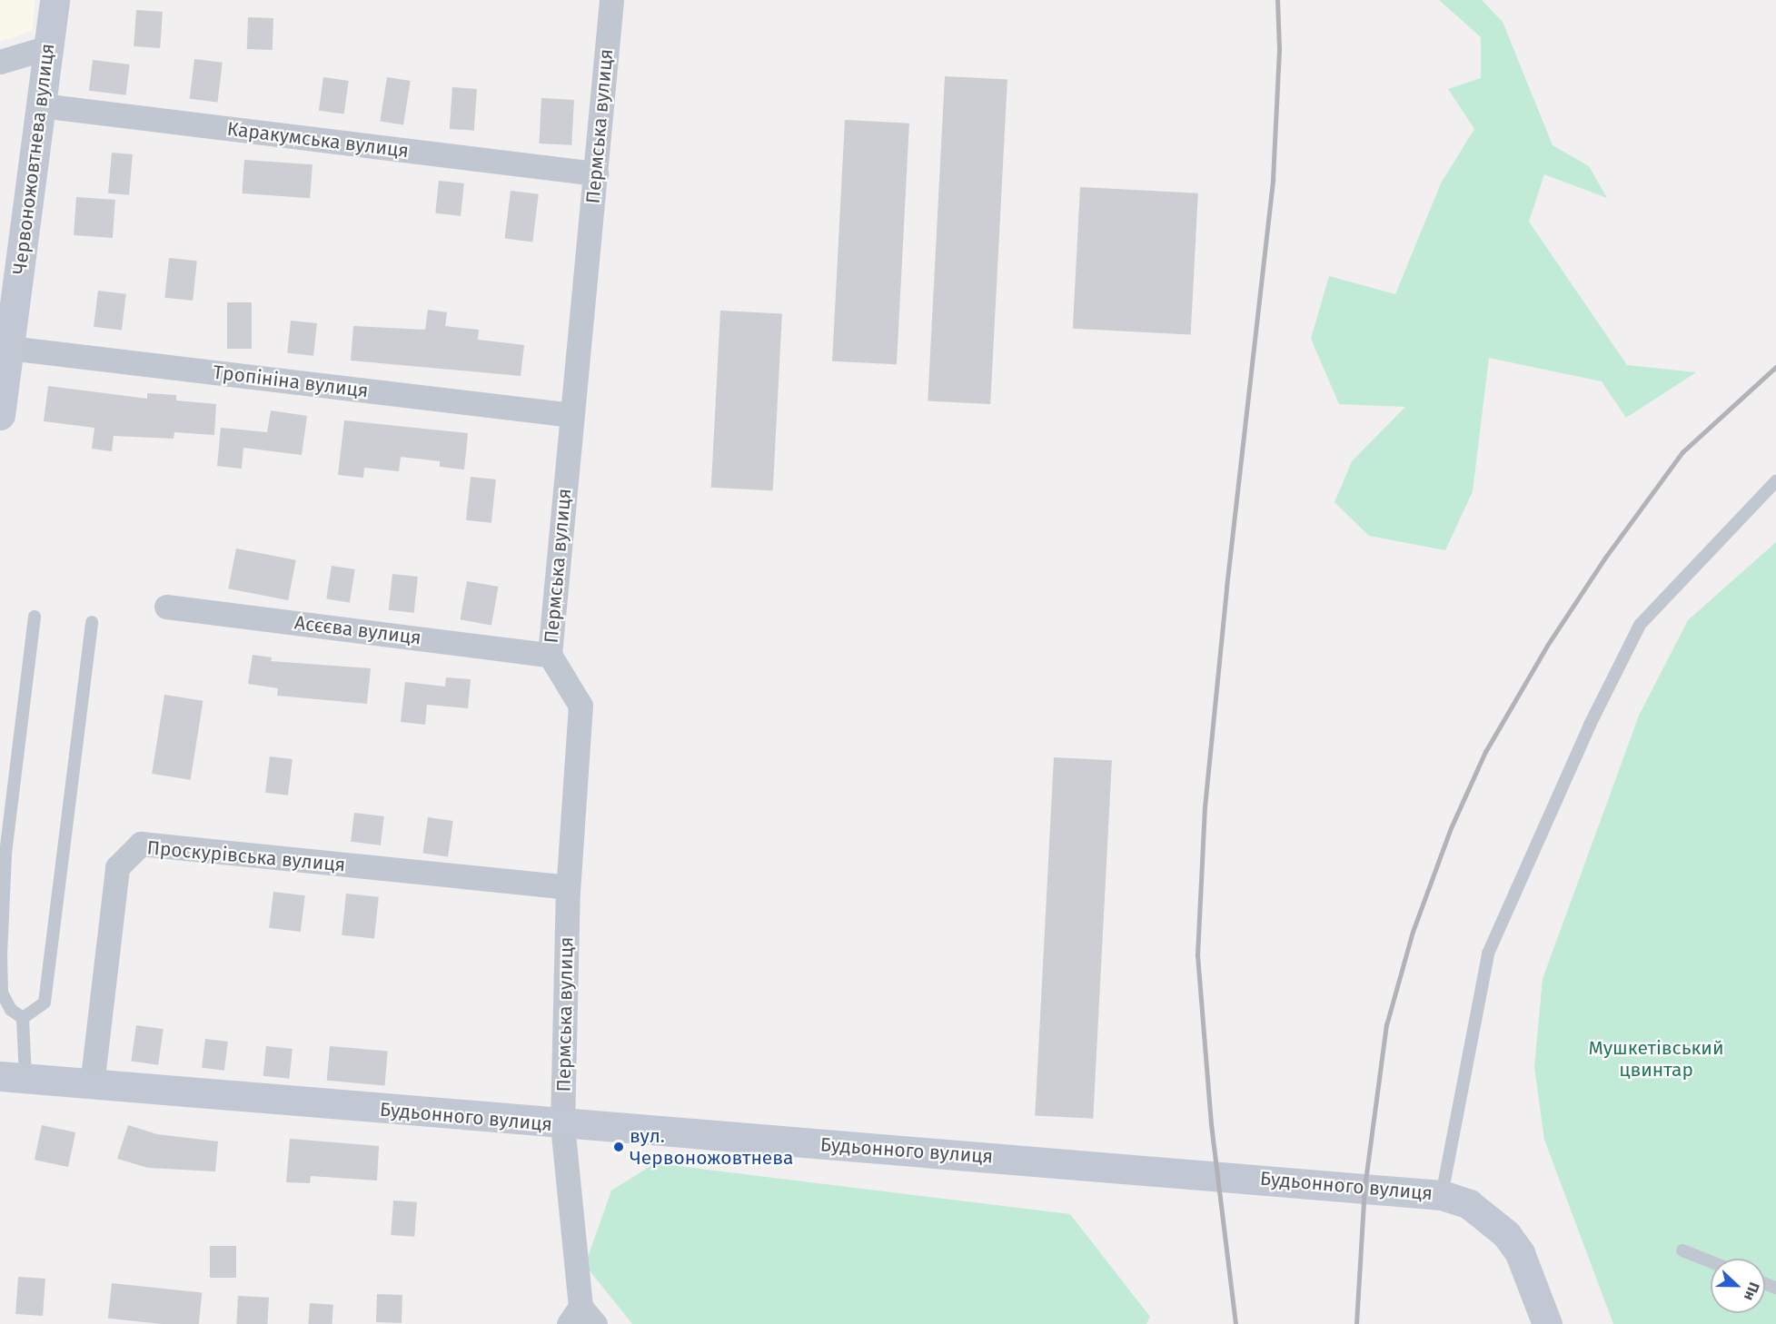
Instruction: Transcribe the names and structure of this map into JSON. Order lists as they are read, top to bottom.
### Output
{
  "streets": {
    "main road": ["Червоножовтнева вулиця", "Будьонного вулиця"],
    "street": [
      "Пермська вулиця",
      "Каракумська вулиця",
      "Тропініна вулиця",
      "Асєєва вулиця",
      "Проскурівська вулиця"
    ]
  },
  "crossings": [
    ["Пермська вулиця", "Каракумська вулиця"],
    ["Пермська вулиця", "Тропініна вулиця"],
    ["Пермська вулиця", "Асєєва вулиця"],
    ["Пермська вулиця", "Проскурівська вулиця"],
    ["Пермська вулиця", "Будьонного вулиця"],
    ["Каракумська вулиця", "Червоножовтнева вулиця"],
    ["Червоножовтнева вулиця", "Тропініна вулиця"],
    ["Проскурівська вулиця", "Будьонного вулиця"]
  ],
  "parks": ["Мушкетівський цвинтар"],
  "places": ["вул. Червоножовтнева"],
  "north": "right"
}
